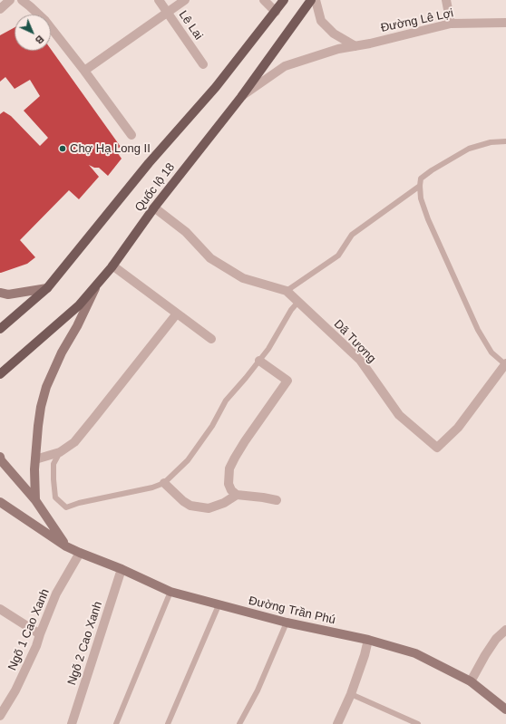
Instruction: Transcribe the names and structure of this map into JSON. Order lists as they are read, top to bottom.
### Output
{
  "streets": {
    "main road": ["Quốc lộ 18", "Đường Trần Phú"],
    "street": [
      "Đường Lê Lợi",
      "Lê Lai",
      "Dã Tượng",
      "Ngõ 1 Cao Xanh",
      "Ngõ 2 Cao Xanh"
    ]
  },
  "crossings": [
    ["Đường Lê Lợi", "Quốc lộ 18"],
    ["Quốc lộ 18", "Dã Tượng"],
    ["Đường Trần Phú", "Ngõ 1 Cao Xanh"],
    ["Đường Trần Phú", "Ngõ 2 Cao Xanh"]
  ],
  "places": ["Chợ Hạ Long II"],
  "north": "bottom right"
}
